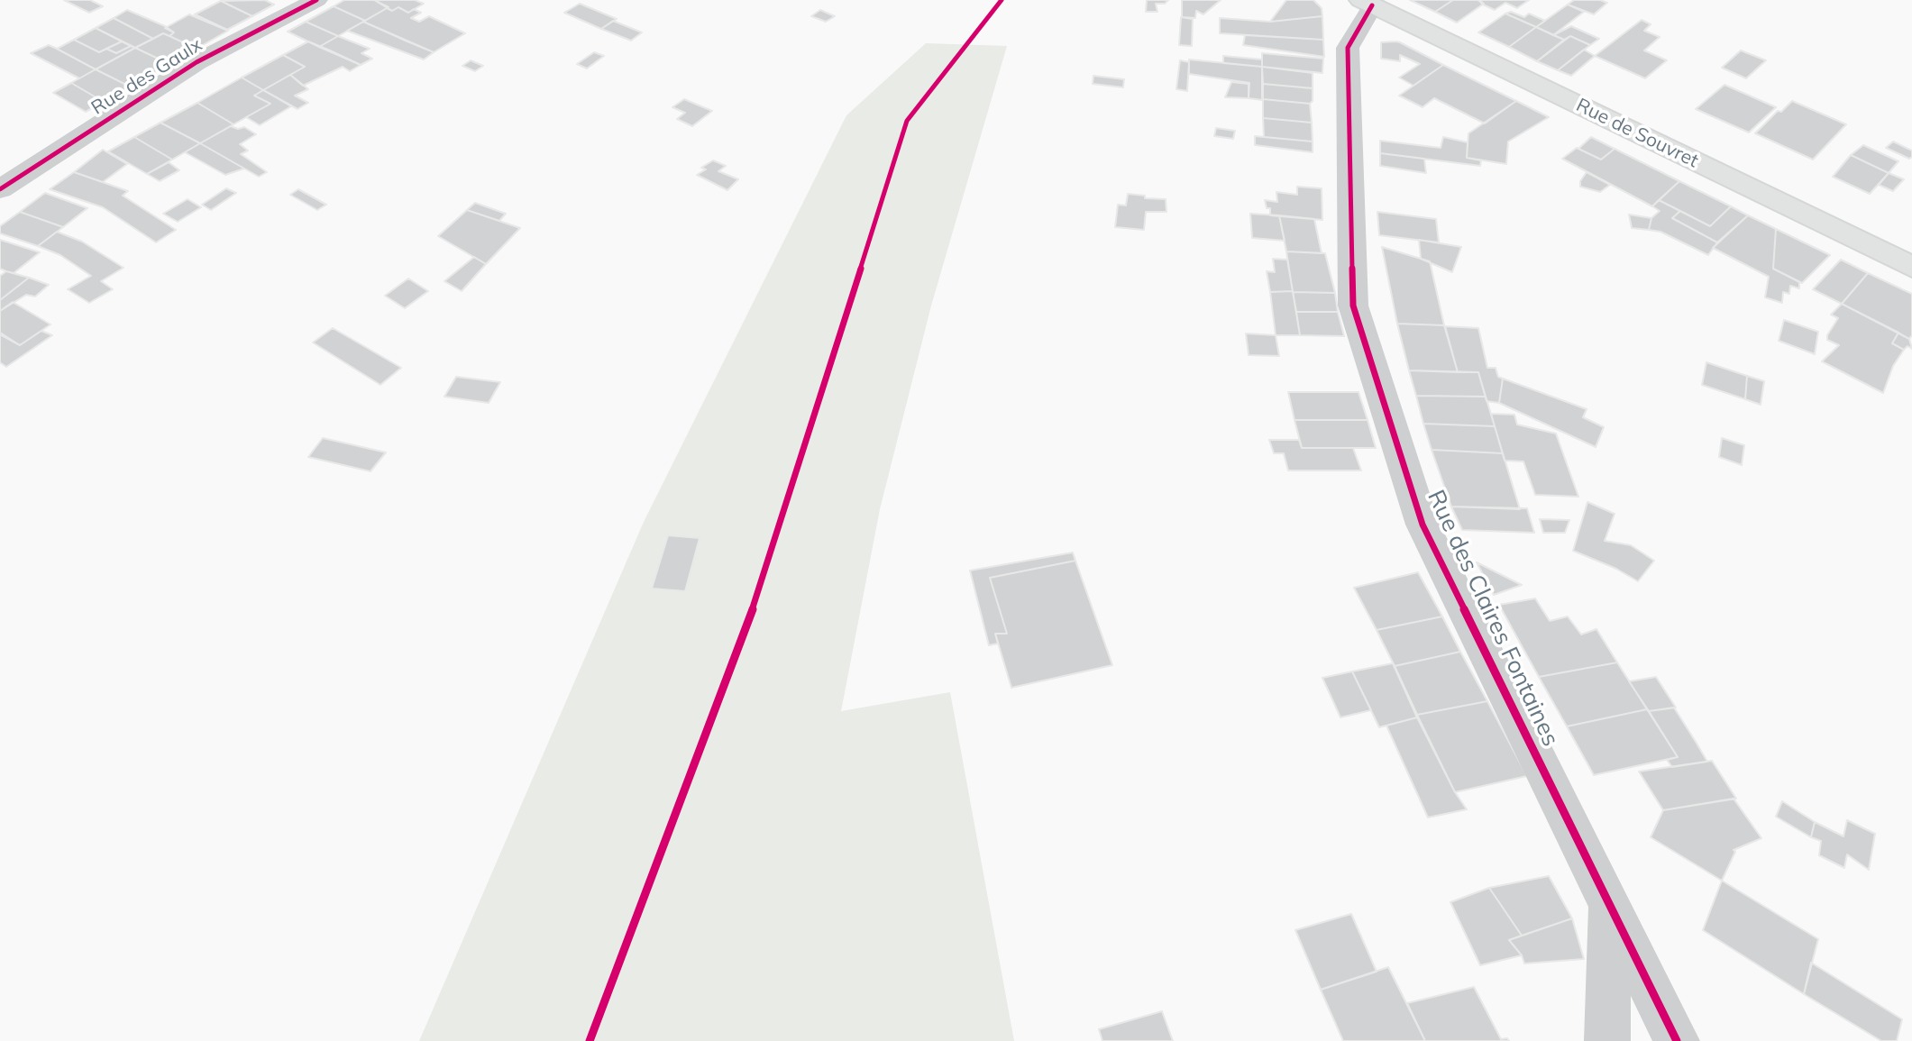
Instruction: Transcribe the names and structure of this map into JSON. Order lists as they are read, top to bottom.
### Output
{
  "streets": {
    "main road": ["Rue de Souvret"],
    "street": ["Rue des Gaulx", "Rue des Claires Fontaines"]
  },
  "crossings": [
    ["Rue de Souvret", "Rue des Claires Fontaines"]
  ]
}
